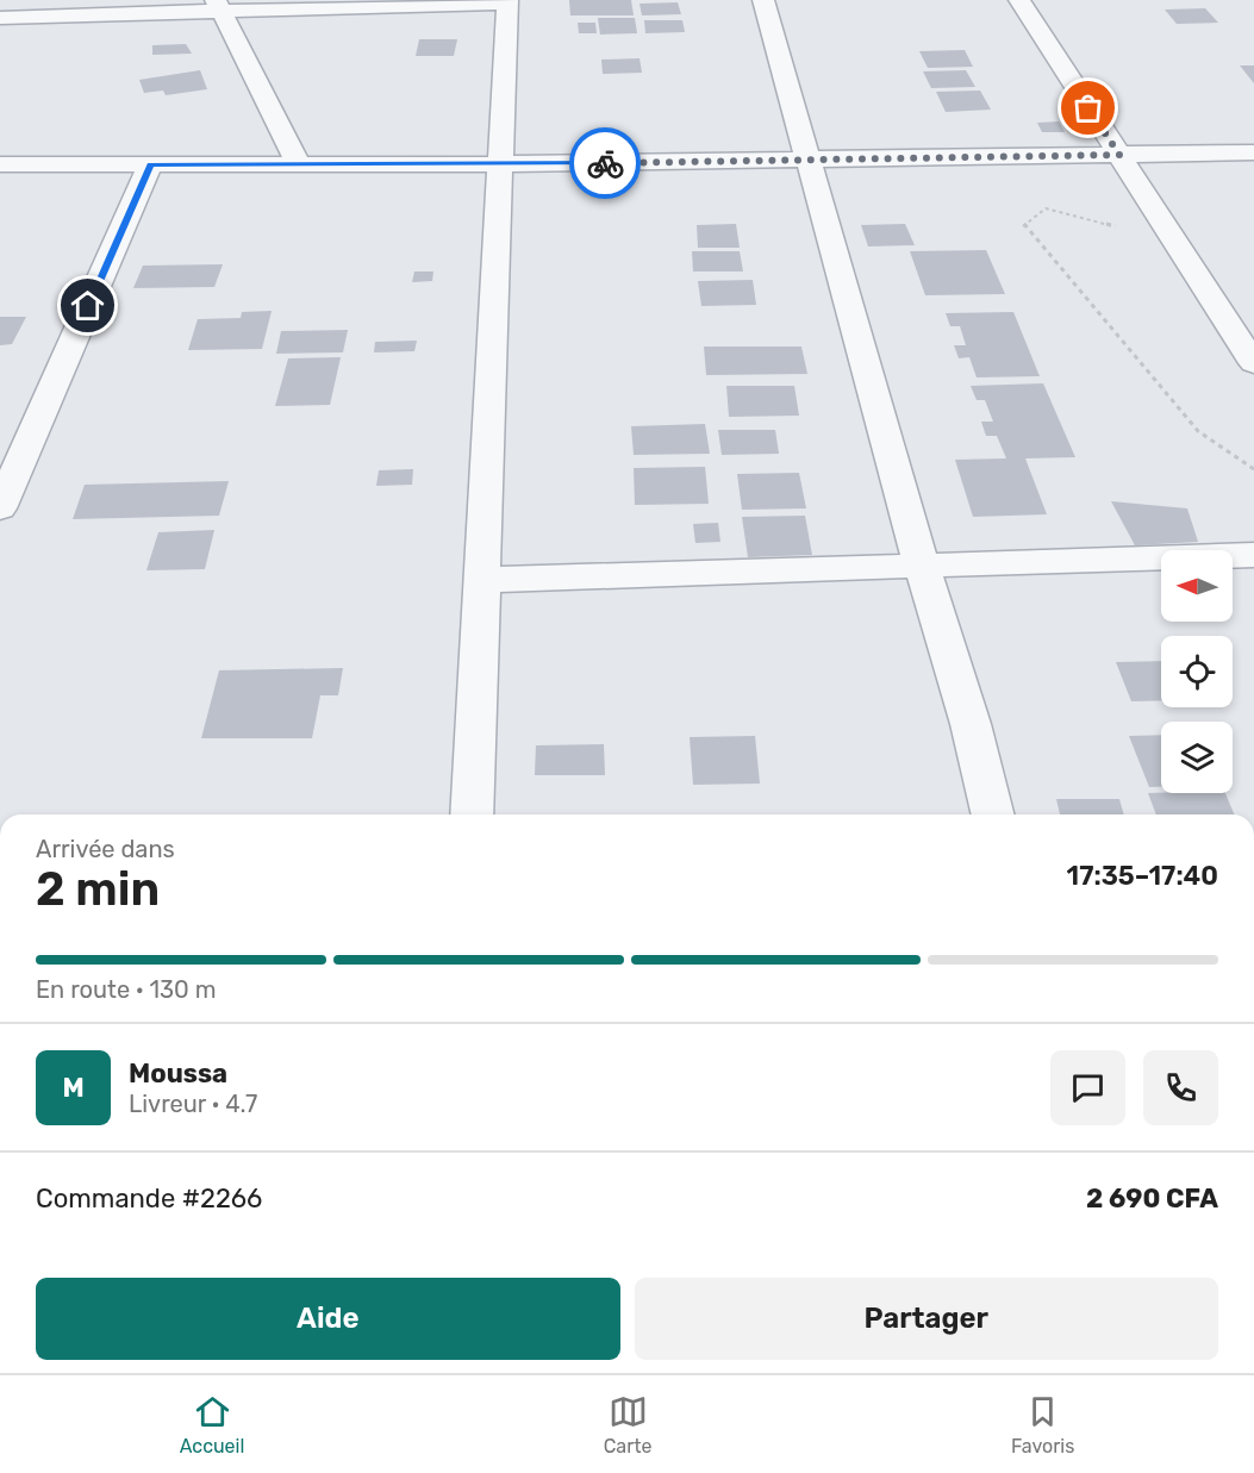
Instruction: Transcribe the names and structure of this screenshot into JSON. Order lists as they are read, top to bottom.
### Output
{
  "north": "left",
  "page": {
    "heading": ["2 min", "Arrivée dans", "17:35–17:40"],
    "panel": [
      "Moussa",
      "Livreur · 4.7",
      "Commande #2266",
      "2 690 CFA"
    ],
    "bar": "En route · 130 m",
    "round": "M",
    "buttons": ["Aide", "Partager"],
    "tabs": ["Accueil", "Carte", "Favoris"]
  }
}
